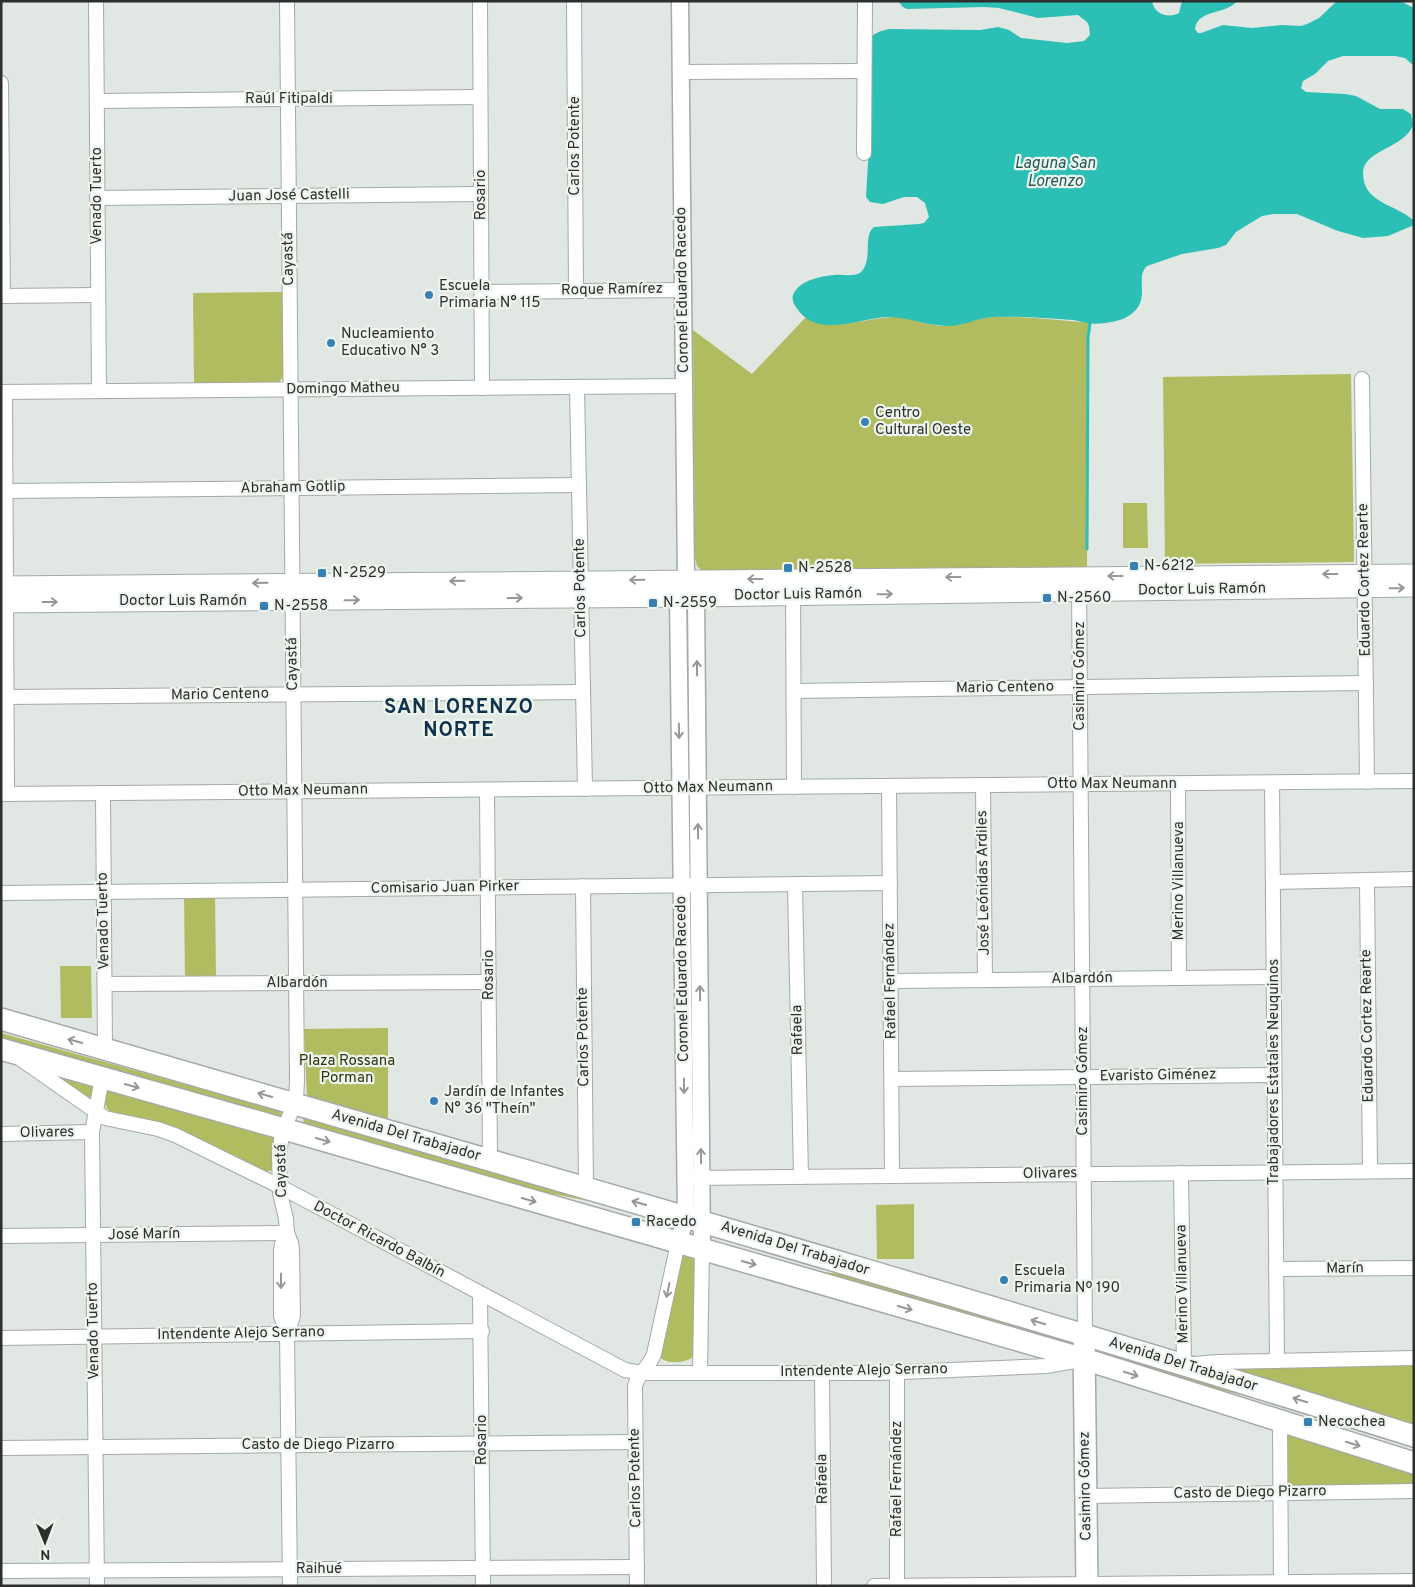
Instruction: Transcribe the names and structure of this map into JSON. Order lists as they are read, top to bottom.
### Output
{
  "streets": {
    "main road": ["Doctor Luis Ramón", "Casimiro Gómez", "Avenida Del Trabajador"],
    "street": [
      "Raúl Fitipaldi",
      "Carlos Potente",
      "Rosario",
      "Venado Tuerto",
      "Juan José Castelli",
      "Cayastá",
      "Roque Ramírez",
      "Coronel Eduardo Racedo",
      "Domingo Matheu",
      "Abraham Gotlip",
      "Eduardo Cortez Rearte",
      "Mario Centeno",
      "Otto Max Neumann",
      "Merino Villanueva",
      "José Leónidas Ardiles",
      "Comisario Juan Pirker",
      "Albardón",
      "Rafael Fernández",
      "Rafaela",
      "Trabajadores Estatales Neuquinos",
      "Evaristo Giménez",
      "Olivares",
      "José Marín",
      "Doctor Ricardo Balbín",
      "Marín",
      "Intendente Alejo Serrano",
      "Casto de Diego Pizarro",
      "Raihué"
    ]
  },
  "crossings": [
    ["Raúl Fitipaldi", "Rosario"],
    ["Raúl Fitipaldi", "Venado Tuerto"],
    ["Raúl Fitipaldi", "Cayastá"],
    ["Carlos Potente", "Roque Ramírez"],
    ["Carlos Potente", "Coronel Eduardo Racedo"],
    ["Carlos Potente", "Domingo Matheu"],
    ["Carlos Potente", "Abraham Gotlip"],
    ["Carlos Potente", "Doctor Luis Ramón"],
    ["Carlos Potente", "Mario Centeno"],
    ["Carlos Potente", "Otto Max Neumann"],
    ["Carlos Potente", "Comisario Juan Pirker"],
    ["Carlos Potente", "Avenida Del Trabajador"],
    ["Carlos Potente", "Doctor Ricardo Balbín"],
    ["Carlos Potente", "Intendente Alejo Serrano"],
    ["Carlos Potente", "Casto de Diego Pizarro"],
    ["Carlos Potente", "Raihué"],
    ["Rosario", "Juan José Castelli"],
    ["Rosario", "Roque Ramírez"],
    ["Rosario", "Domingo Matheu"],
    ["Rosario", "Otto Max Neumann"],
    ["Rosario", "Comisario Juan Pirker"],
    ["Rosario", "Albardón"],
    ["Rosario", "Avenida Del Trabajador"],
    ["Rosario", "Doctor Ricardo Balbín"],
    ["Rosario", "Intendente Alejo Serrano"],
    ["Rosario", "Casto de Diego Pizarro"],
    ["Rosario", "Raihué"],
    ["Venado Tuerto", "Juan José Castelli"],
    ["Venado Tuerto", "Domingo Matheu"],
    ["Venado Tuerto", "Otto Max Neumann"],
    ["Venado Tuerto", "Comisario Juan Pirker"],
    ["Venado Tuerto", "Albardón"],
    ["Venado Tuerto", "Olivares"],
    ["Venado Tuerto", "Avenida Del Trabajador"],
    ["Venado Tuerto", "José Marín"],
    ["Venado Tuerto", "Doctor Ricardo Balbín"],
    ["Venado Tuerto", "Intendente Alejo Serrano"],
    ["Venado Tuerto", "Casto de Diego Pizarro"],
    ["Venado Tuerto", "Raihué"],
    ["Juan José Castelli", "Cayastá"],
    ["Cayastá", "Domingo Matheu"],
    ["Cayastá", "Abraham Gotlip"],
    ["Cayastá", "Doctor Luis Ramón"],
    ["Cayastá", "Mario Centeno"],
    ["Cayastá", "Otto Max Neumann"],
    ["Cayastá", "Comisario Juan Pirker"],
    ["Cayastá", "Albardón"],
    ["Cayastá", "Avenida Del Trabajador"],
    ["Cayastá", "José Marín"],
    ["Cayastá", "Doctor Ricardo Balbín"],
    ["Cayastá", "Intendente Alejo Serrano"],
    ["Cayastá", "Casto de Diego Pizarro"],
    ["Cayastá", "Raihué"],
    ["Roque Ramírez", "Coronel Eduardo Racedo"],
    ["Coronel Eduardo Racedo", "Domingo Matheu"],
    ["Coronel Eduardo Racedo", "Doctor Luis Ramón"],
    ["Coronel Eduardo Racedo", "Otto Max Neumann"],
    ["Coronel Eduardo Racedo", "Comisario Juan Pirker"],
    ["Coronel Eduardo Racedo", "Olivares"],
    ["Coronel Eduardo Racedo", "Avenida Del Trabajador"],
    ["Coronel Eduardo Racedo", "Doctor Ricardo Balbín"],
    ["Coronel Eduardo Racedo", "Intendente Alejo Serrano"],
    ["Eduardo Cortez Rearte", "Doctor Luis Ramón"],
    ["Eduardo Cortez Rearte", "Mario Centeno"],
    ["Eduardo Cortez Rearte", "Otto Max Neumann"],
    ["Eduardo Cortez Rearte", "Olivares"],
    ["Doctor Luis Ramón", "Casimiro Gómez"],
    ["Casimiro Gómez", "Mario Centeno"],
    ["Casimiro Gómez", "Otto Max Neumann"],
    ["Casimiro Gómez", "Albardón"],
    ["Casimiro Gómez", "Evaristo Giménez"],
    ["Casimiro Gómez", "Olivares"],
    ["Casimiro Gómez", "Avenida Del Trabajador"],
    ["Casimiro Gómez", "Intendente Alejo Serrano"],
    ["Casimiro Gómez", "Casto de Diego Pizarro"],
    ["Otto Max Neumann", "Merino Villanueva"],
    ["Otto Max Neumann", "José Leónidas Ardiles"],
    ["Otto Max Neumann", "Rafael Fernández"],
    ["Otto Max Neumann", "Trabajadores Estatales Neuquinos"],
    ["Merino Villanueva", "Albardón"],
    ["Merino Villanueva", "Olivares"],
    ["Merino Villanueva", "Avenida Del Trabajador"],
    ["José Leónidas Ardiles", "Albardón"],
    ["Comisario Juan Pirker", "Rafael Fernández"],
    ["Comisario Juan Pirker", "Rafaela"],
    ["Albardón", "Rafael Fernández"],
    ["Albardón", "Trabajadores Estatales Neuquinos"],
    ["Rafael Fernández", "Evaristo Giménez"],
    ["Rafael Fernández", "Olivares"],
    ["Rafael Fernández", "Intendente Alejo Serrano"],
    ["Rafaela", "Olivares"],
    ["Rafaela", "Intendente Alejo Serrano"],
    ["Trabajadores Estatales Neuquinos", "Evaristo Giménez"],
    ["Trabajadores Estatales Neuquinos", "Olivares"],
    ["Trabajadores Estatales Neuquinos", "Marín"],
    ["Avenida Del Trabajador", "Doctor Ricardo Balbín"],
    ["Avenida Del Trabajador", "Intendente Alejo Serrano"],
    ["Doctor Ricardo Balbín", "Intendente Alejo Serrano"]
  ],
  "districts": ["SAN LORENZO NORTE"],
  "water": ["Laguna San Lorenzo"],
  "parks": ["Plaza Rossana Porman"],
  "places": {
    "other": [
      "Escuela Primaria N° 115",
      "Nucleamiento Educativo N° 3",
      "Centro Cultural Oeste",
      "Jardín de Infantes N° 36 \"Theín\"",
      "Escuela Primaria Nº 190"
    ],
    "transit": [
      "N-6212",
      "N-2528",
      "N-2529",
      "N-2560",
      "N-2559",
      "N-2558",
      "Racedo",
      "Necochea"
    ]
  },
  "north": "bottom"
}
